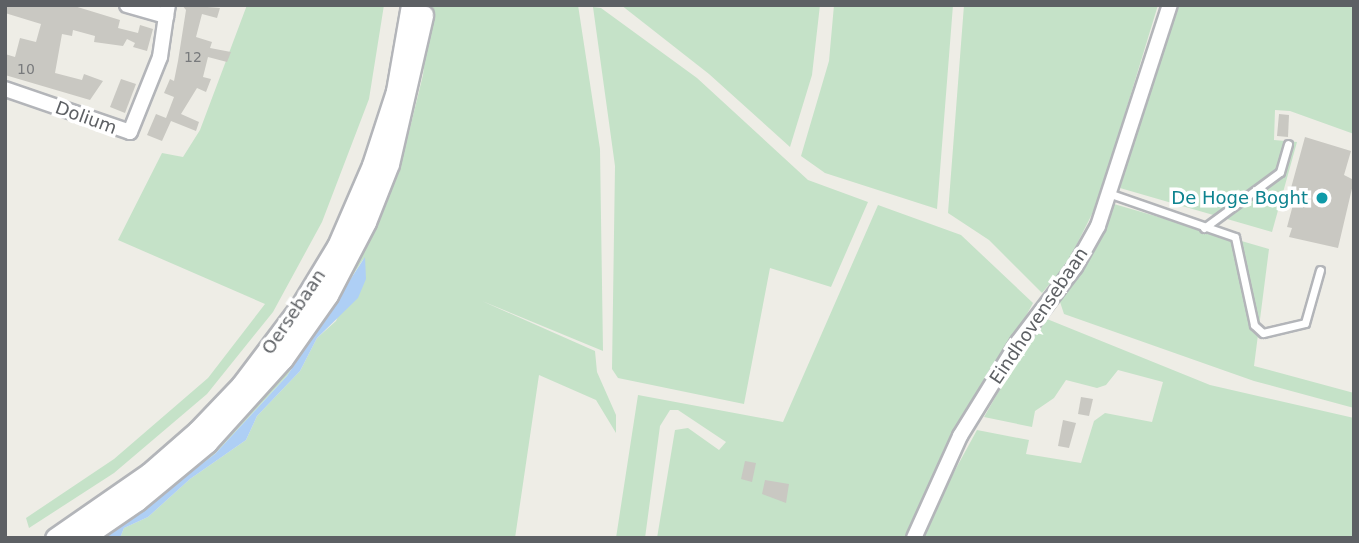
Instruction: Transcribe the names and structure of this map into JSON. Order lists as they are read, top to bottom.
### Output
{
  "streets": {
    "main road": ["Oersebaan"],
    "street": ["Dolium", "Eindhovensebaan"]
  },
  "places": ["De Hoge Boght"],
  "house_numbers": ["12", "10"]
}
